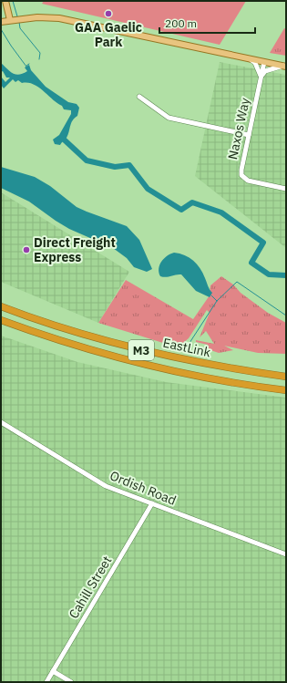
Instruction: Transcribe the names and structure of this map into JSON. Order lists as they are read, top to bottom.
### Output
{
  "streets": {
    "highway": ["EastLink", "M3"],
    "street": ["Naxos Way", "Ordish Road", "Cahill Street"]
  },
  "crossings": [
    ["Ordish Road", "Cahill Street"]
  ],
  "places": ["GAA Gaelic Park", "Direct Freight Express"],
  "scale_bar": "200 m"
}
